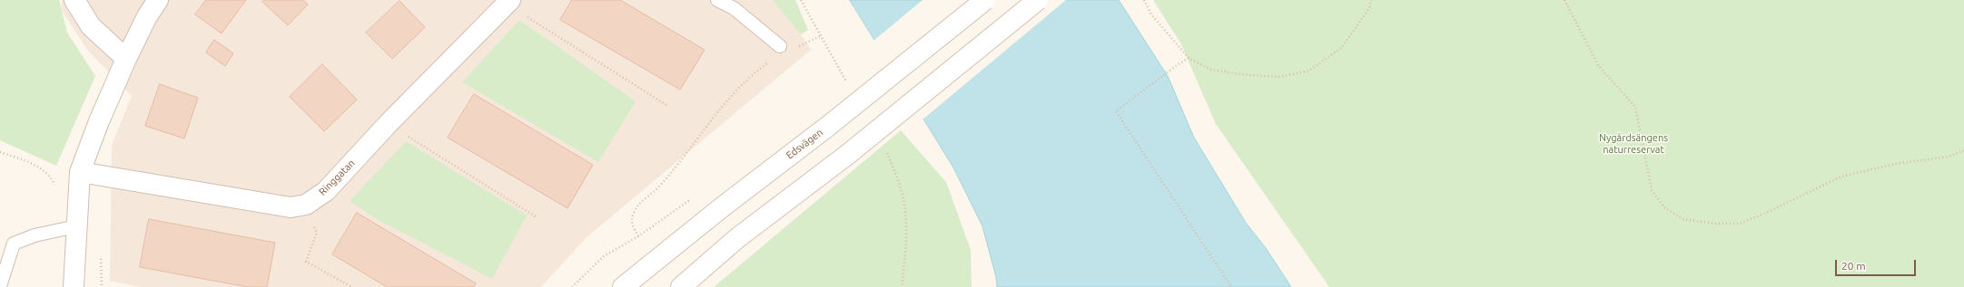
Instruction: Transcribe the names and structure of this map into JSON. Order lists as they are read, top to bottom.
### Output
{
  "streets": {
    "main road": ["Edsvägen", "Ringgatan"]
  },
  "parks": ["Nygårdsängens naturreservat"],
  "scale_bar": "20 m"
}
